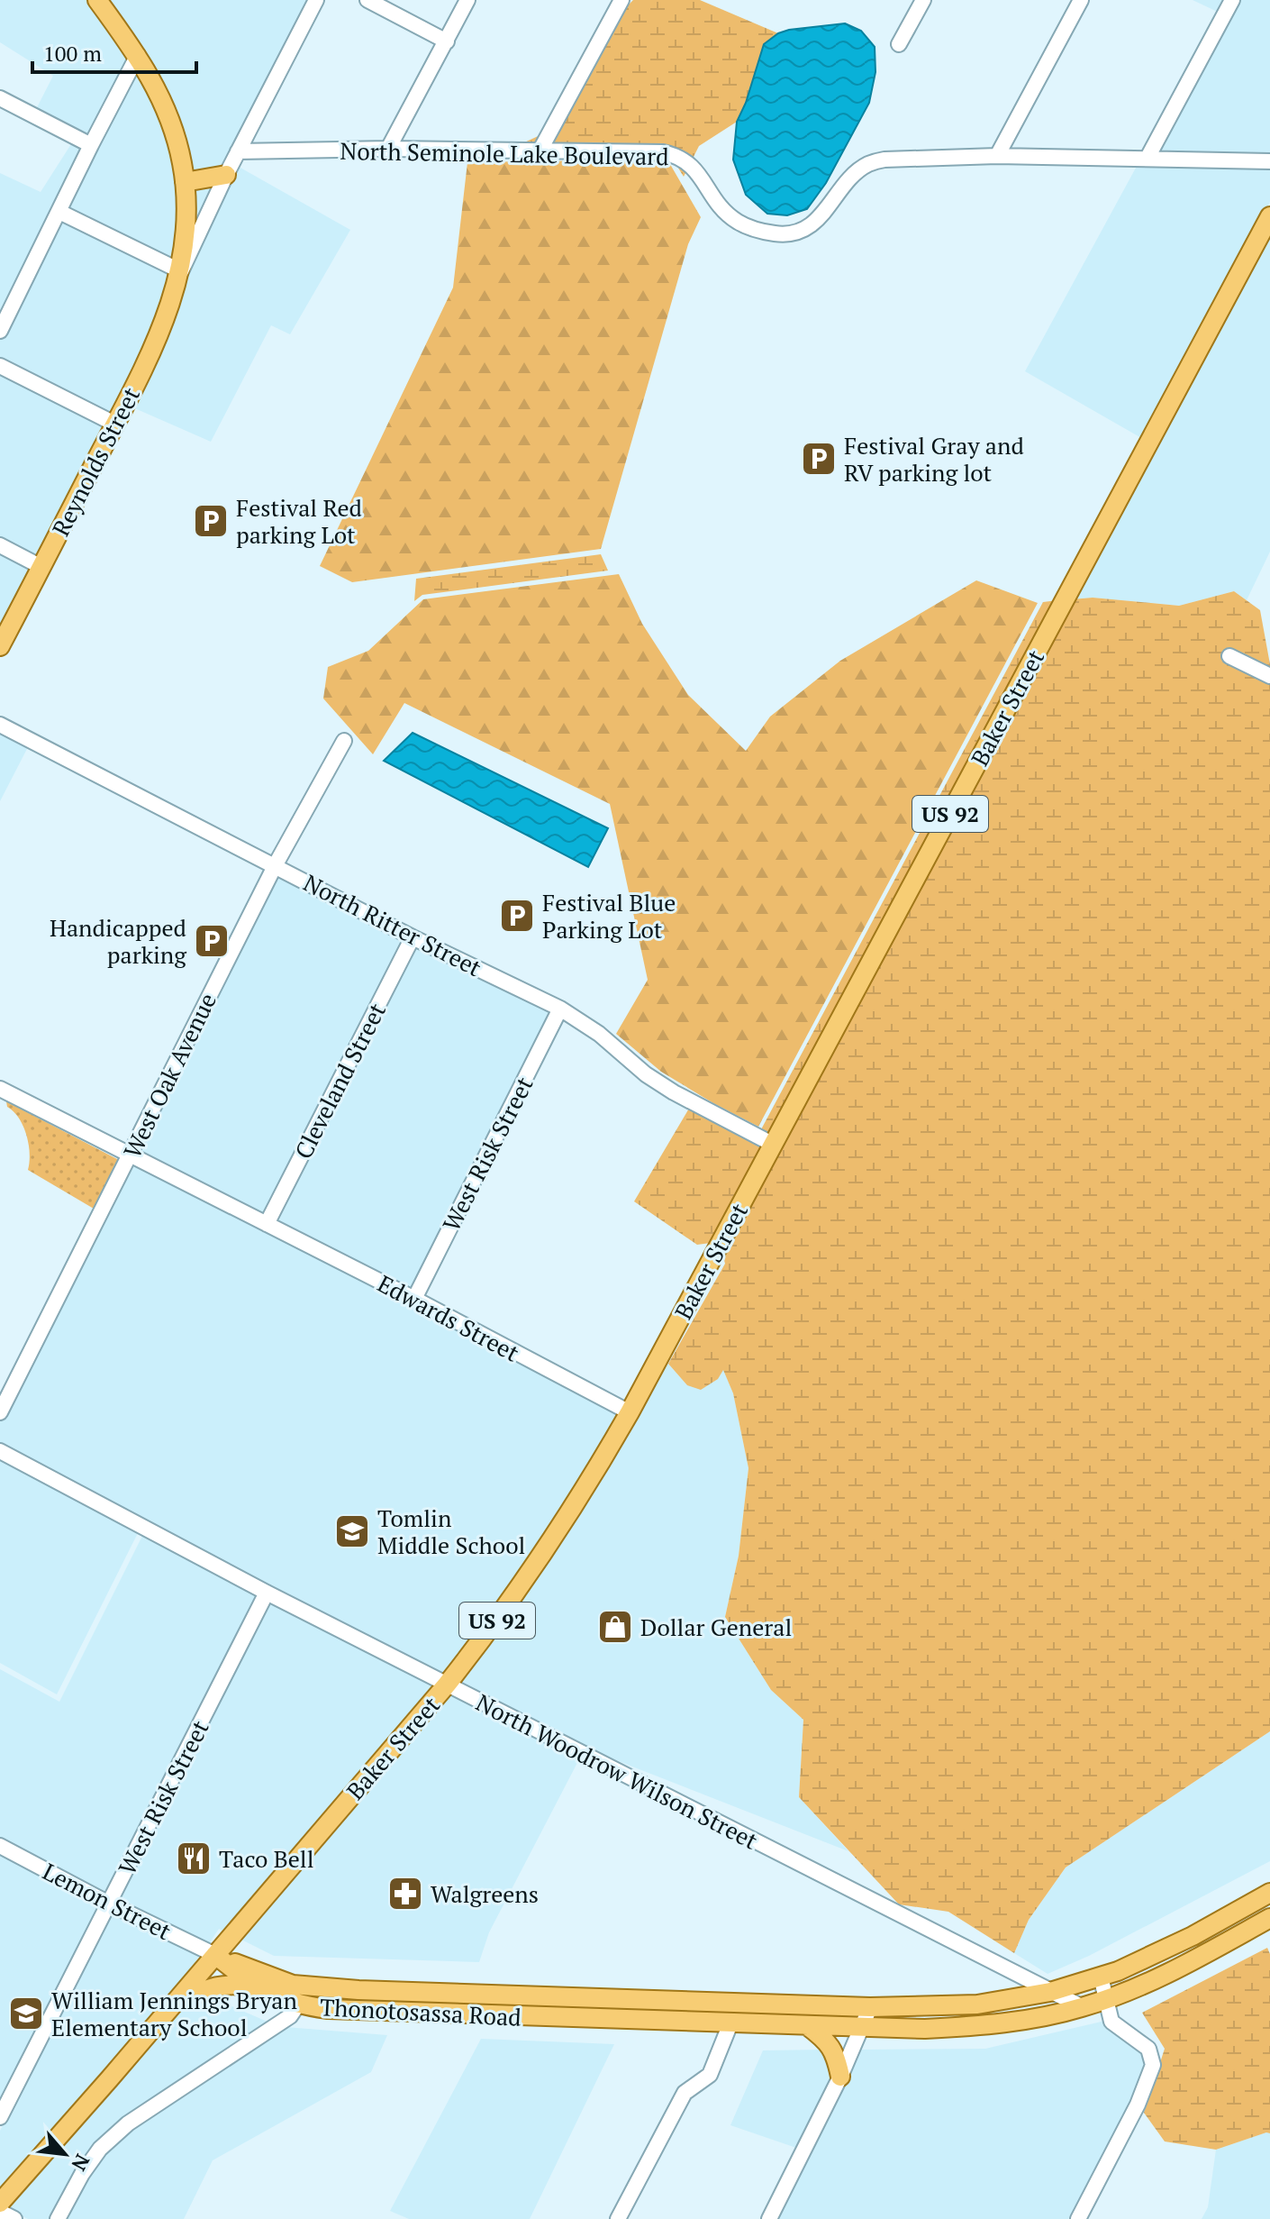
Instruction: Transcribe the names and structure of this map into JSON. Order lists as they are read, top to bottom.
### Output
{
  "streets": {
    "main road": [
      "Reynolds Street",
      "Baker Street",
      "US 92",
      "Thonotosassa Road"
    ],
    "street": [
      "North Seminole Lake Boulevard",
      "North Ritter Street",
      "West Oak Avenue",
      "Cleveland Street",
      "West Risk Street",
      "Edwards Street",
      "North Woodrow Wilson Street",
      "Lemon Street"
    ]
  },
  "crossings": [
    ["North Seminole Lake Boulevard", "Reynolds Street"],
    ["Baker Street", "North Ritter Street"],
    ["Baker Street", "Edwards Street"],
    ["Baker Street", "North Woodrow Wilson Street"],
    ["Baker Street", "Lemon Street"],
    ["Baker Street", "Thonotosassa Road"],
    ["North Ritter Street", "West Oak Avenue"],
    ["North Ritter Street", "Cleveland Street"],
    ["North Ritter Street", "West Risk Street"],
    ["West Oak Avenue", "Edwards Street"],
    ["Cleveland Street", "Edwards Street"],
    ["West Risk Street", "Edwards Street"],
    ["West Risk Street", "North Woodrow Wilson Street"],
    ["West Risk Street", "Lemon Street"],
    ["North Woodrow Wilson Street", "Thonotosassa Road"],
    ["Lemon Street", "Thonotosassa Road"]
  ],
  "places": {
    "parking": [
      "Festival Gray and RV parking lot",
      "Festival Red parking Lot",
      "Festival Blue Parking Lot",
      "Handicapped parking"
    ],
    "school or university": ["Tomlin Middle School", "William Jennings Bryan Elementary School"],
    "shop": ["Dollar General"],
    "restaurant": ["Taco Bell"],
    "pharmacy": ["Walgreens"]
  },
  "scale_bar": "100 m",
  "north": "bottom right"
}
